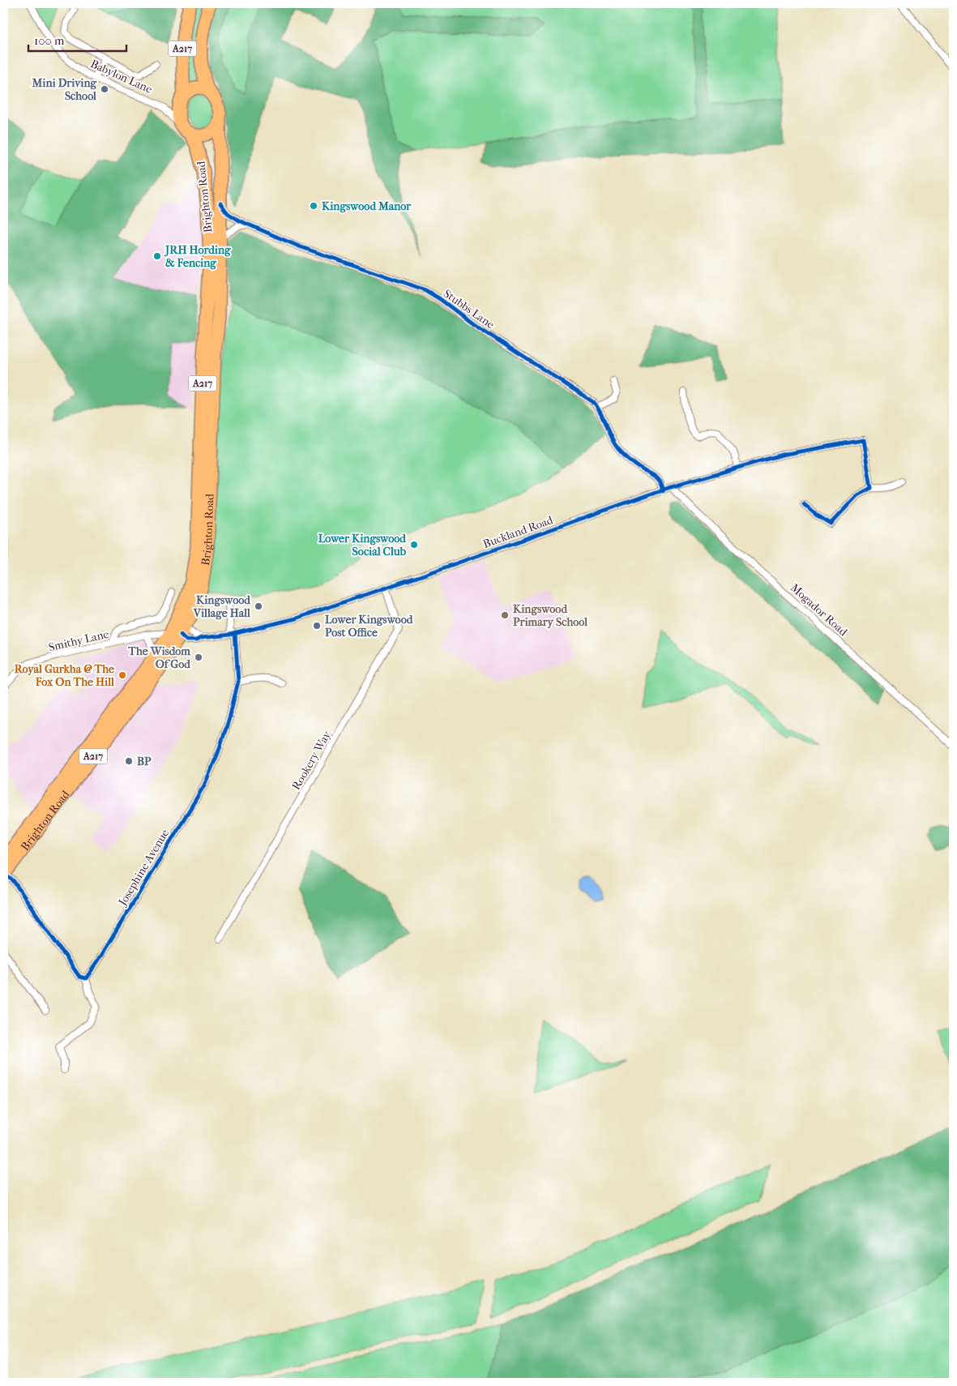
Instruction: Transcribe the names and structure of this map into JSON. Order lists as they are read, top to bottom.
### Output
{
  "streets": {
    "highway": ["A217", "Brighton Road"],
    "street": [
      "Babylon Lane",
      "Stubbs Lane",
      "Buckland Road",
      "Mogador Road",
      "Smithy Lane",
      "Rookery Way",
      "Josephine Avenue"
    ]
  },
  "crossings": [
    ["A217", "Babylon Lane"],
    ["A217", "Brighton Road"],
    ["Babylon Lane", "Brighton Road"],
    ["Brighton Road", "Stubbs Lane"],
    ["Brighton Road", "Buckland Road"],
    ["Brighton Road", "Smithy Lane"],
    ["Buckland Road", "Mogador Road"],
    ["Buckland Road", "Smithy Lane"],
    ["Buckland Road", "Rookery Way"],
    ["Buckland Road", "Josephine Avenue"]
  ],
  "places": [
    "Mini Driving School",
    "Kingswood Manor",
    "JRH Hording & Fencing",
    "Lower Kingswood Social Club",
    "Kingswood Village Hall",
    "Kingswood Primary School",
    "Lower Kingswood Post Office",
    "The Wisdom Of God",
    "Royal Gurkha @ The Fox On The Hill",
    "BP"
  ],
  "scale_bar": "100 m"
}
